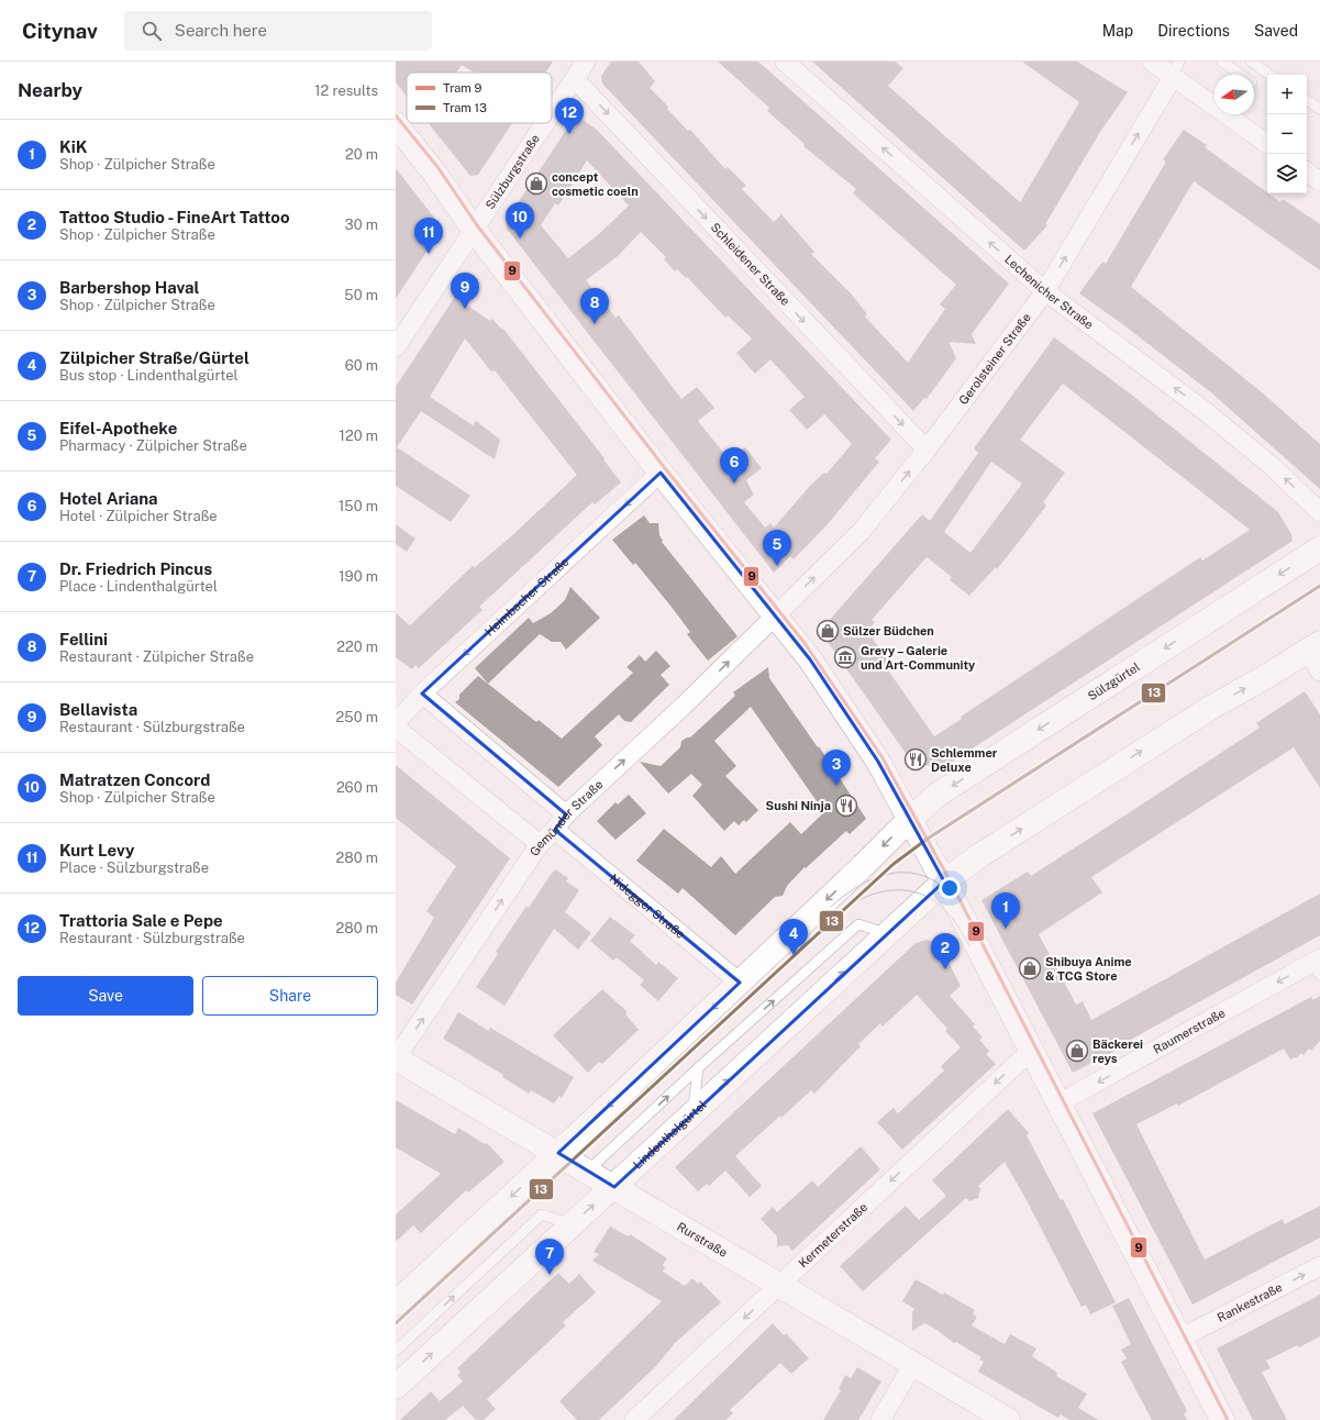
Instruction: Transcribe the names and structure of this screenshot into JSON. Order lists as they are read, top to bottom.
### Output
{
  "streets": {
    "main road": ["Sülzgürtel", "Lindenthalgürtel", "Rurstraße"],
    "street": [
      "Sülzburgstraße",
      "Schleidener Straße",
      "Lechenicher Straße",
      "Gerolsteiner Straße",
      "Heimbacher Straße",
      "Gemünder Straße",
      "Nidegger Straße",
      "Raumerstraße",
      "Kermeterstraße",
      "Rankestraße"
    ]
  },
  "crossings": [
    ["Sülzburgstraße", "Schleidener Straße"],
    ["Schleidener Straße", "Gerolsteiner Straße"],
    ["Lechenicher Straße", "Gerolsteiner Straße"],
    ["Gerolsteiner Straße", "Gemünder Straße"],
    ["Gemünder Straße", "Nidegger Straße"],
    ["Gemünder Straße", "Rurstraße"],
    ["Lindenthalgürtel", "Rurstraße"],
    ["Kermeterstraße", "Rurstraße"]
  ],
  "one_way": [
    "Schleidener Straße",
    "Lechenicher Straße",
    "Gerolsteiner Straße",
    "Heimbacher Straße",
    "Gemünder Straße",
    "Raumerstraße",
    "Kermeterstraße",
    "Rankestraße"
  ],
  "places": {
    "shop": [
      "concept cosmetic coeln",
      "Sülzer Büdchen",
      "Shibuya Anime & TCG Store",
      "Bäckerei reys"
    ],
    "museum": ["Grevy – Galerie und Art-Community"],
    "restaurant": ["Schlemmer Deluxe", "Sushi Ninja"]
  },
  "lines": ["tram line 9", "tram line 13"],
  "legend": ["Tram 9", "Tram 13"],
  "north": "left",
  "page": {
    "header": "Citynav",
    "search": "Search here",
    "nav": ["Map", "Directions", "Saved"],
    "heading": ["Nearby", "12 results"],
    "map_buttons": ["+", "−"],
    "pins": [
      "12",
      "10",
      "11",
      "9",
      "8",
      "6",
      "5",
      "3",
      "1",
      "4",
      "2",
      "7"
    ],
    "list": [
      {
        "mark": "1",
        "name": "KiK",
        "note": "Shop · Zülpicher Straße",
        "value": "20 m"
      },
      {
        "mark": "2",
        "name": "Tattoo Studio - FineArt Tattoo",
        "note": "Shop · Zülpicher Straße",
        "value": "30 m"
      },
      {
        "mark": "3",
        "name": "Barbershop Haval",
        "note": "Shop · Zülpicher Straße",
        "value": "50 m"
      },
      {
        "mark": "4",
        "name": "Zülpicher Straße/Gürtel",
        "note": "Bus stop · Lindenthalgürtel",
        "value": "60 m"
      },
      {
        "mark": "5",
        "name": "Eifel-Apotheke",
        "note": "Pharmacy · Zülpicher Straße",
        "value": "120 m"
      },
      {
        "mark": "6",
        "name": "Hotel Ariana",
        "note": "Hotel · Zülpicher Straße",
        "value": "150 m"
      },
      {
        "mark": "7",
        "name": "Dr. Friedrich Pincus",
        "note": "Place · Lindenthalgürtel",
        "value": "190 m"
      },
      {
        "mark": "8",
        "name": "Fellini",
        "note": "Restaurant · Zülpicher Straße",
        "value": "220 m"
      },
      {
        "mark": "9",
        "name": "Bellavista",
        "note": "Restaurant · Sülzburgstraße",
        "value": "250 m"
      },
      {
        "mark": "10",
        "name": "Matratzen Concord",
        "note": "Shop · Zülpicher Straße",
        "value": "260 m"
      },
      {
        "mark": "11",
        "name": "Kurt Levy",
        "note": "Place · Sülzburgstraße",
        "value": "280 m"
      },
      {
        "mark": "12",
        "name": "Trattoria Sale e Pepe",
        "note": "Restaurant · Sülzburgstraße",
        "value": "280 m"
      }
    ],
    "buttons": ["Save", "Share"]
  }
}
